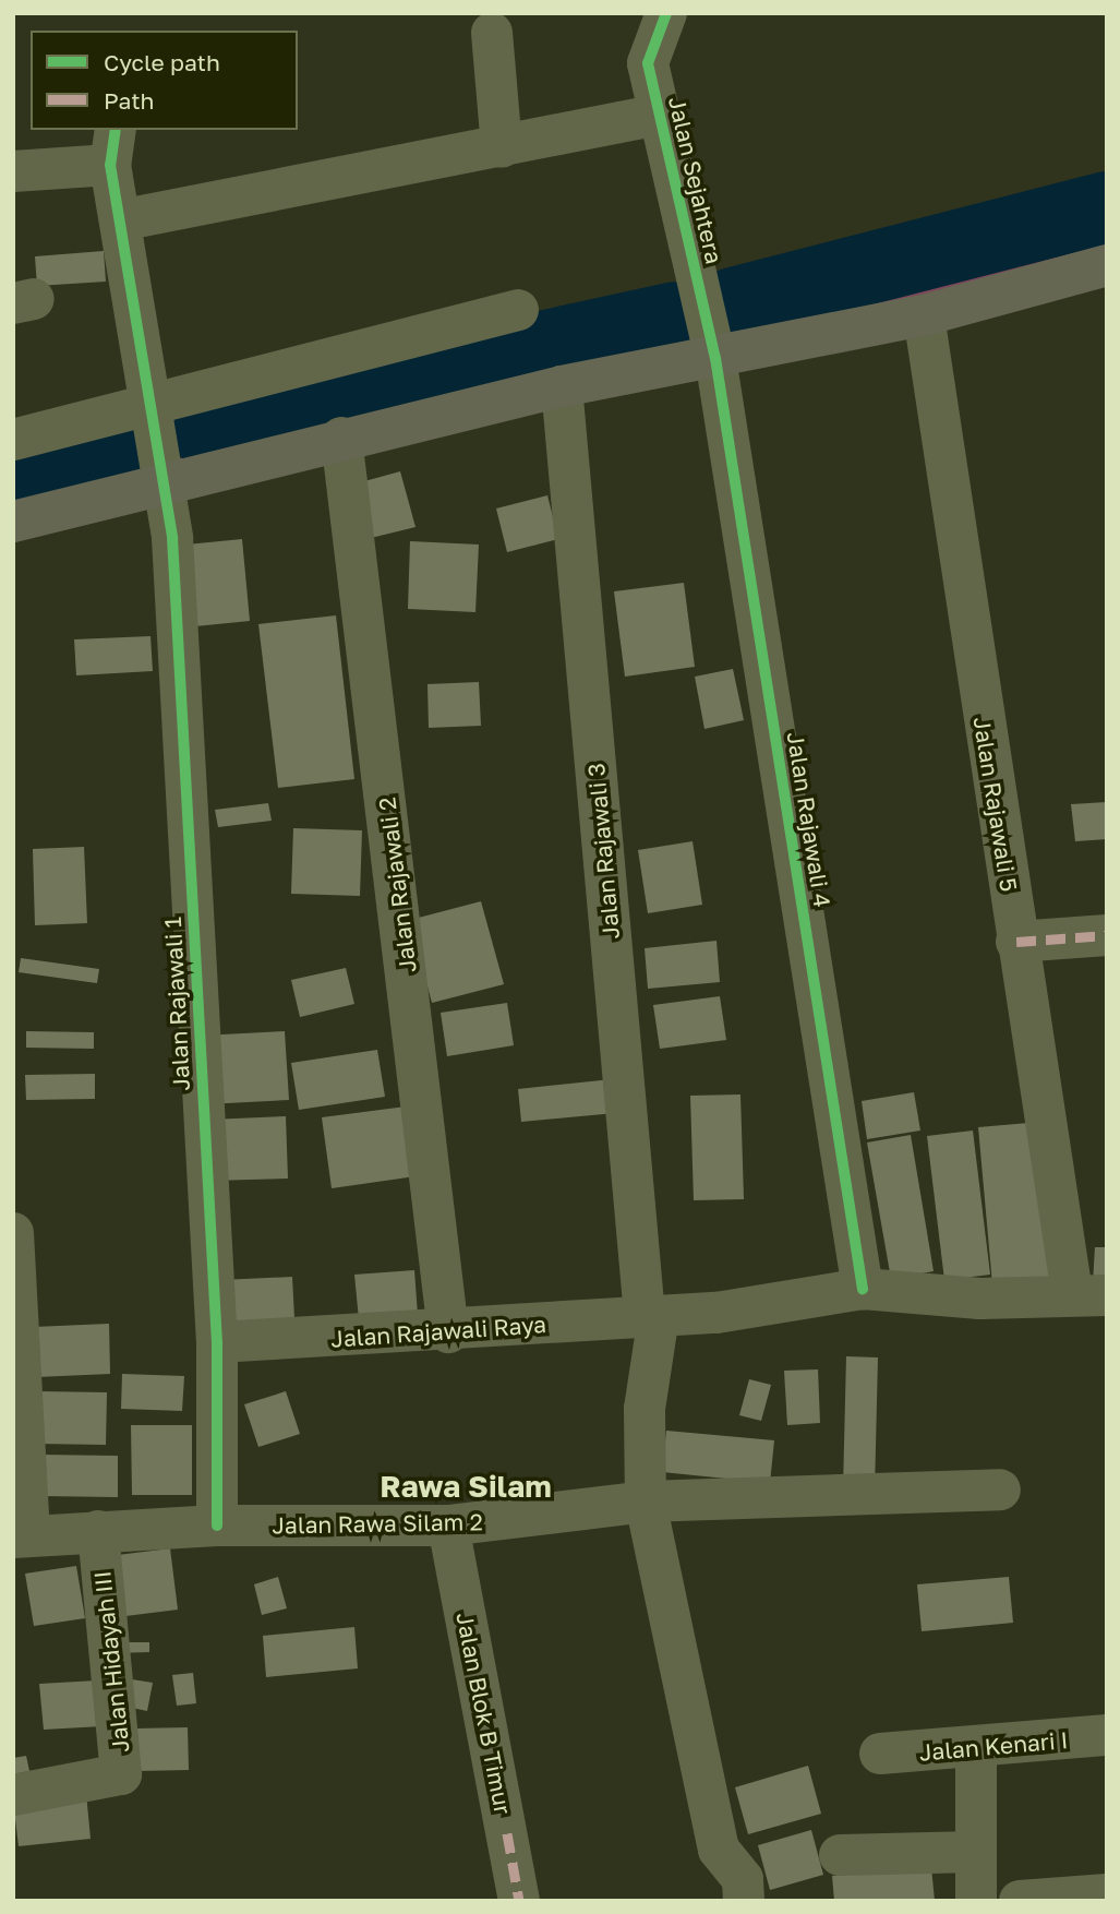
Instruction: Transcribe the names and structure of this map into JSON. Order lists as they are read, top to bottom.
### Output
{
  "streets": {
    "street": [
      "Jalan Sejahtera",
      "Jalan Rajawali 5",
      "Jalan Rajawali 4",
      "Jalan Rajawali 3",
      "Jalan Rajawali 2",
      "Jalan Rajawali 1",
      "Jalan Rajawali Raya",
      "Jalan Rawa Silam 2",
      "Jalan Hidayah III",
      "Jalan Blok B Timur",
      "Jalan Kenari I"
    ]
  },
  "crossings": [
    ["Jalan Sejahtera", "Jalan Rajawali 4"],
    ["Jalan Rajawali 5", "Jalan Rajawali Raya"],
    ["Jalan Rajawali 4", "Jalan Rajawali Raya"],
    ["Jalan Rajawali 3", "Jalan Rajawali Raya"],
    ["Jalan Rajawali 2", "Jalan Rajawali Raya"],
    ["Jalan Rajawali 1", "Jalan Rajawali Raya"],
    ["Jalan Rajawali 1", "Jalan Rawa Silam 2"],
    ["Jalan Rawa Silam 2", "Jalan Hidayah III"],
    ["Jalan Rawa Silam 2", "Jalan Blok B Timur"]
  ],
  "districts": ["Rawa Silam"],
  "legend": ["Cycle path", "Path"]
}
